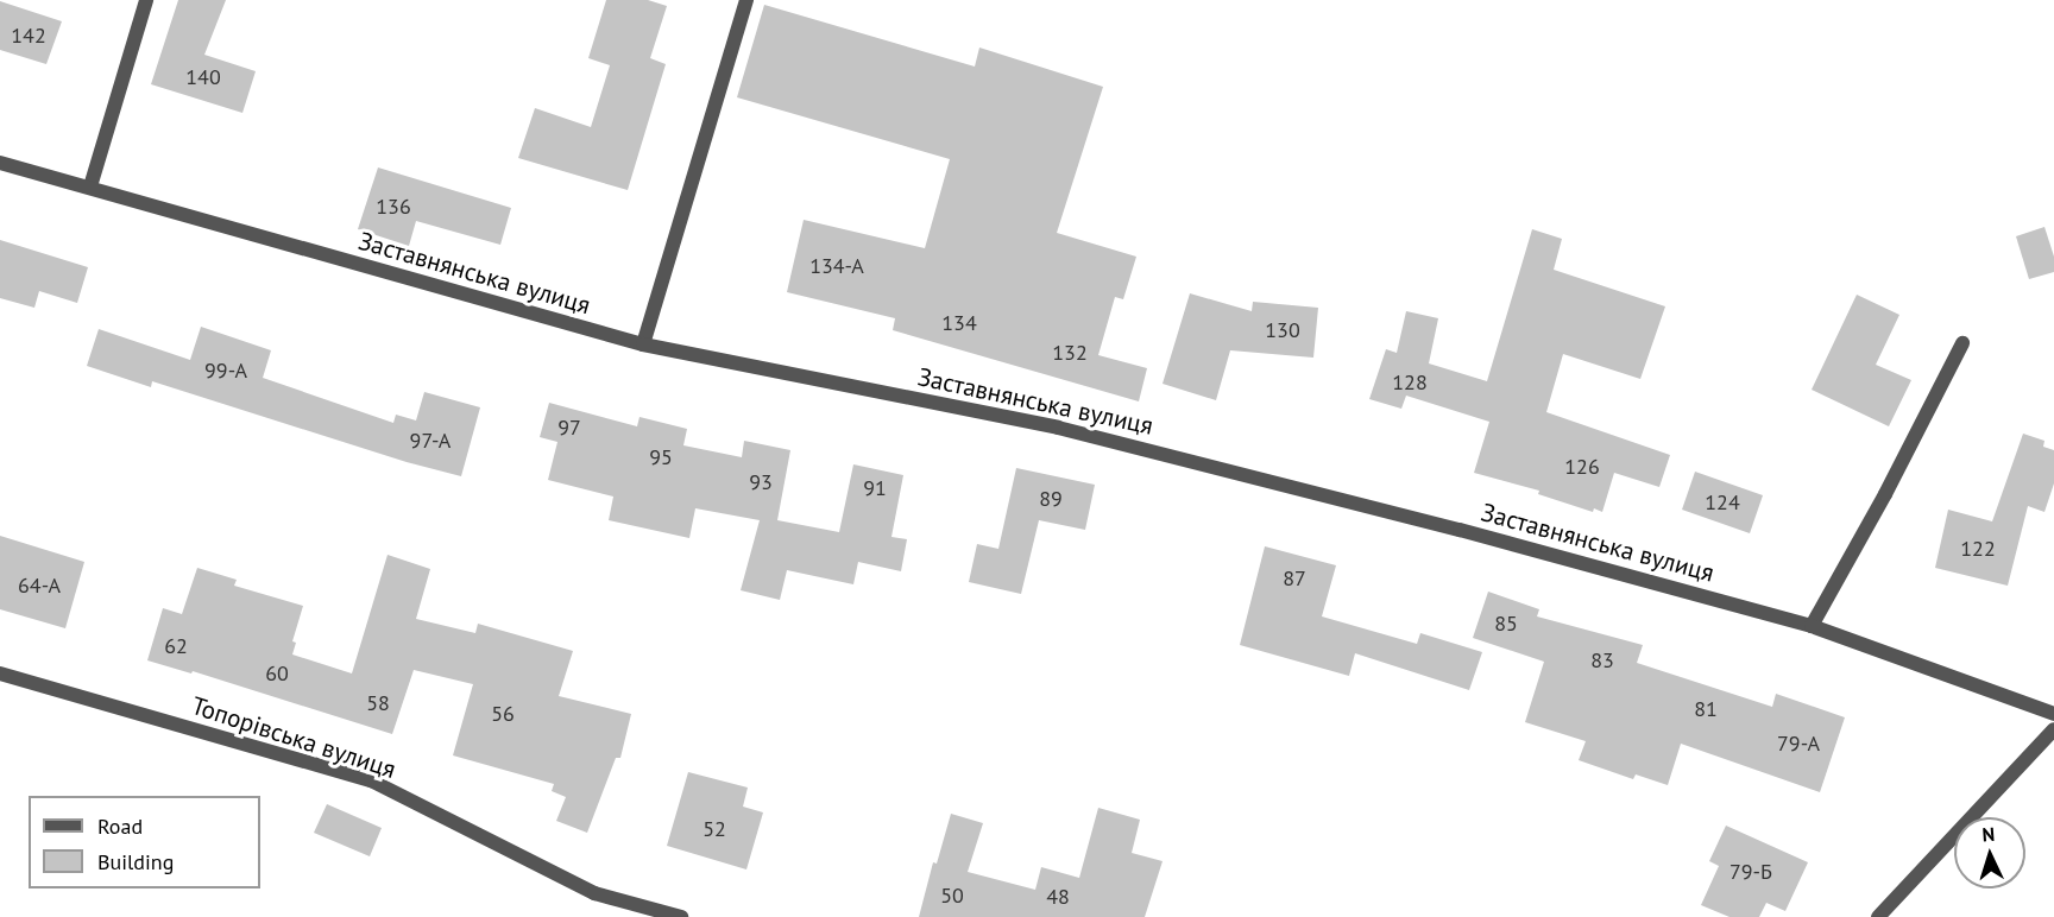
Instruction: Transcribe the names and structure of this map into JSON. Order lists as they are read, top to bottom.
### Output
{
  "streets": {
    "street": ["Заставнянська вулиця", "Топорівська вулиця"]
  },
  "house_numbers": [
    "142",
    "140",
    "136",
    "134-А",
    "134",
    "130",
    "132",
    "99-А",
    "128",
    "97",
    "97-А",
    "95",
    "126",
    "93",
    "91",
    "89",
    "124",
    "122",
    "87",
    "64-А",
    "85",
    "62",
    "83",
    "60",
    "58",
    "81",
    "56",
    "79-А",
    "52",
    "79-Б",
    "50",
    "48"
  ],
  "legend": ["Road", "Building"],
  "north": "top"
}
